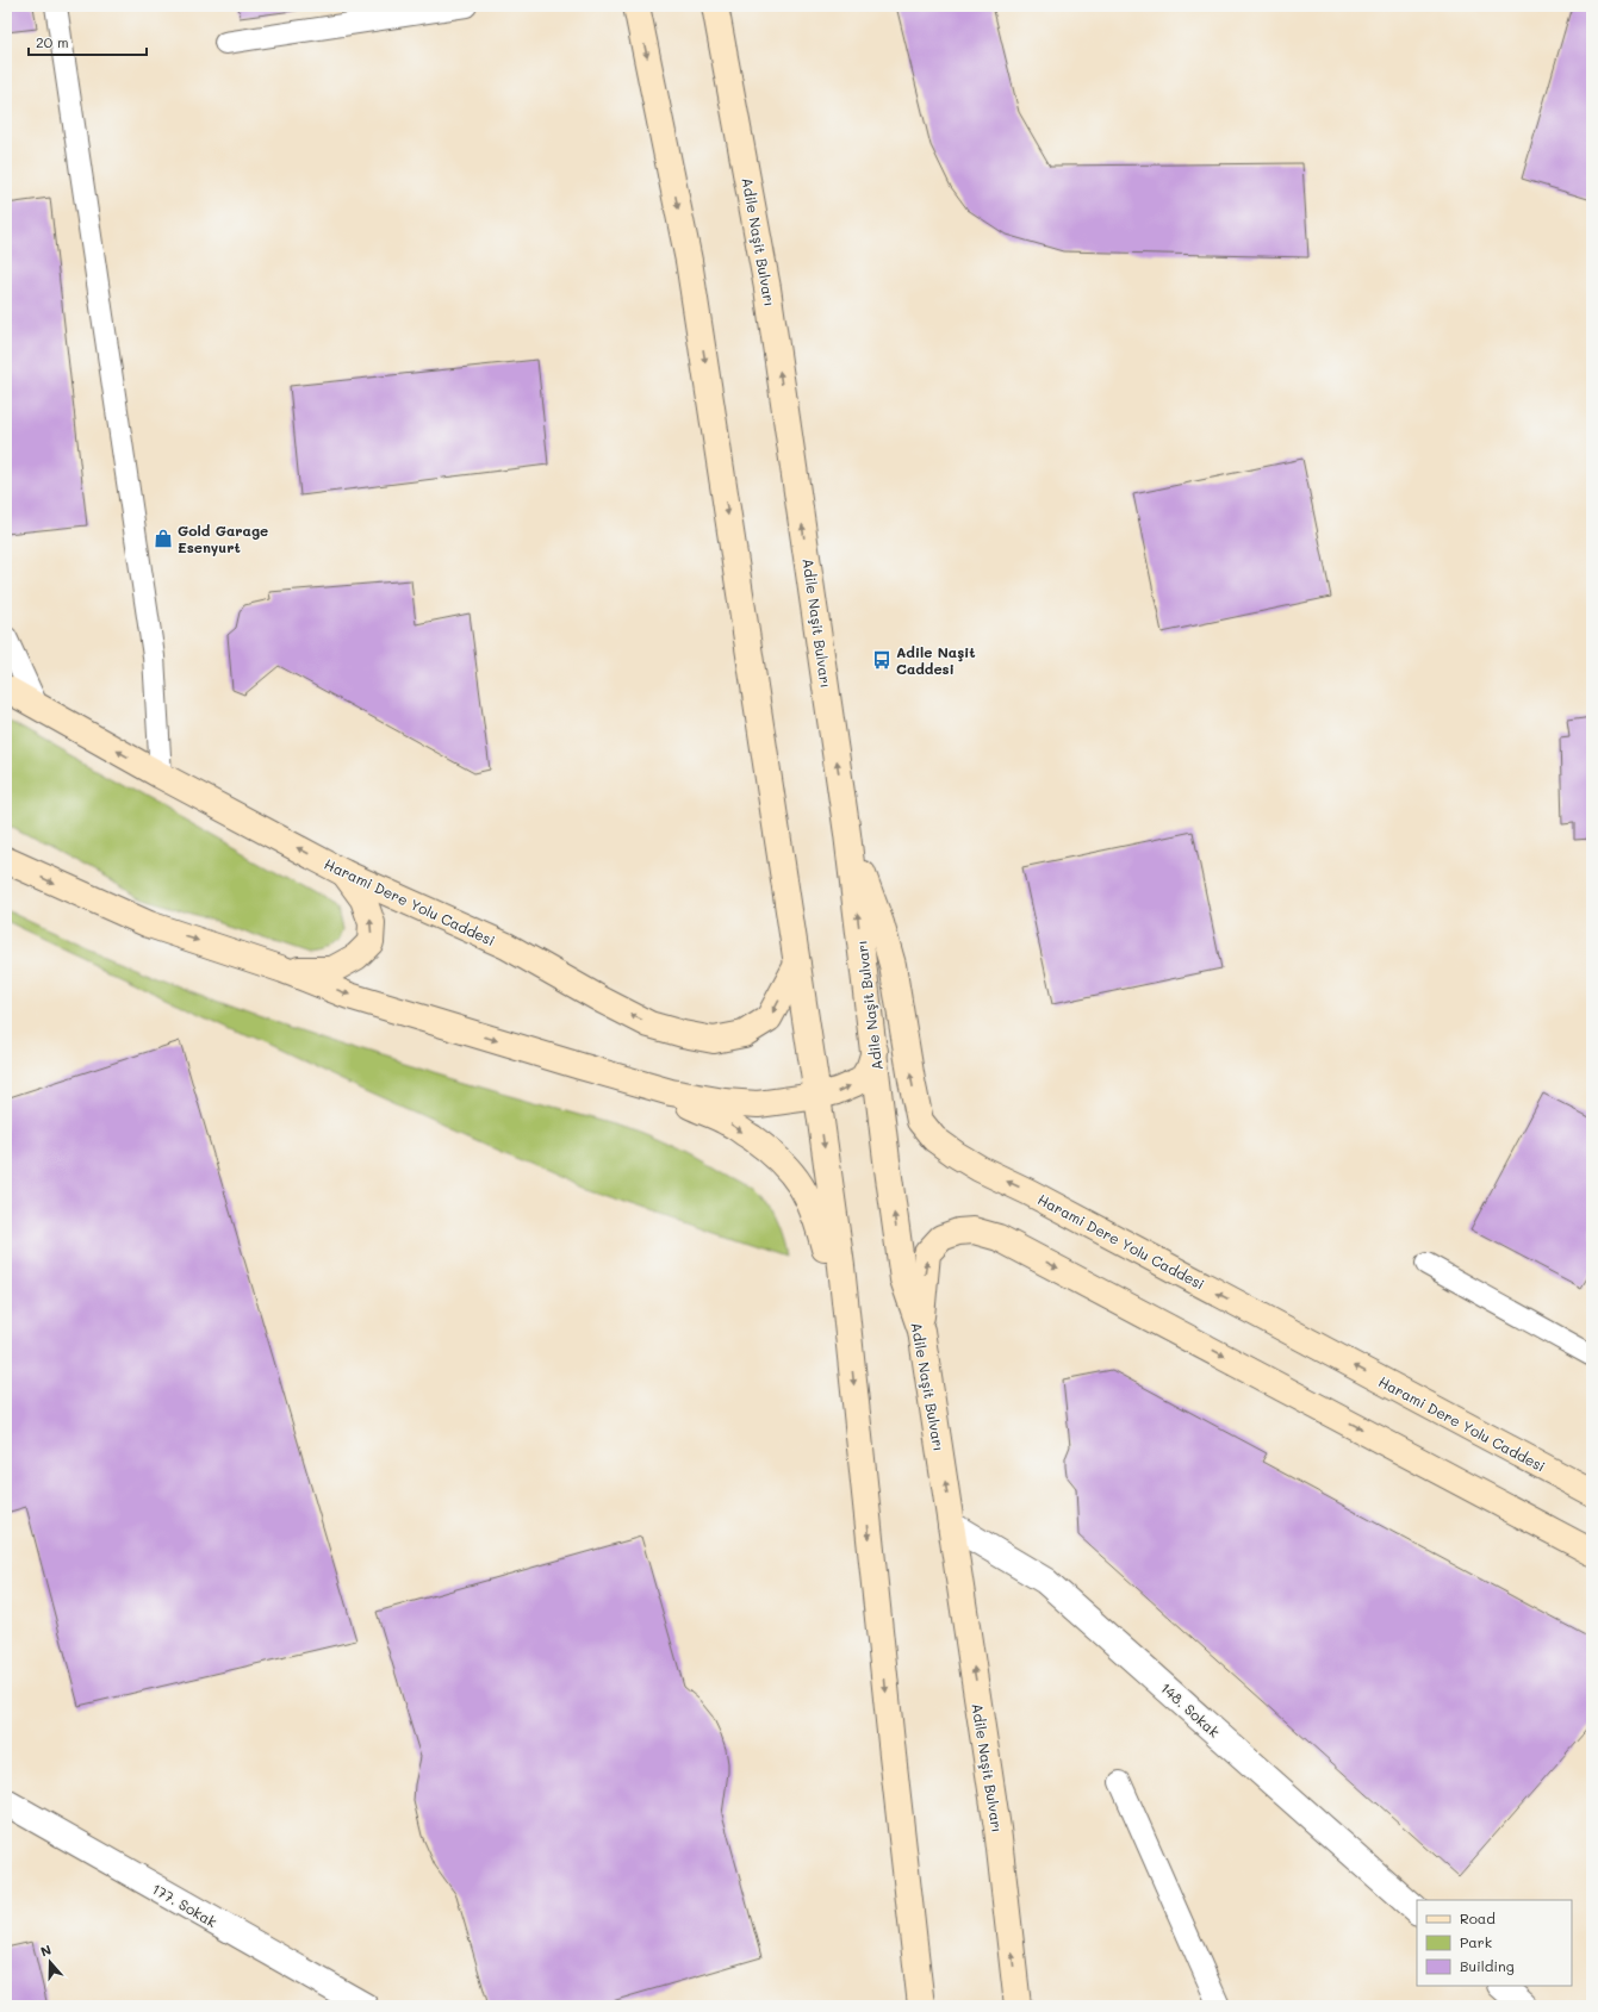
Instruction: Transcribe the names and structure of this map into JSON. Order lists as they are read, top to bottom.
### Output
{
  "streets": {
    "main road": ["Adile Naşit Bulvarı", "Harami Dere Yolu Caddesi"],
    "street": ["148. Sokak", "177. Sokak"]
  },
  "crossings": [
    ["Adile Naşit Bulvarı", "Harami Dere Yolu Caddesi"],
    ["Adile Naşit Bulvarı", "148. Sokak"]
  ],
  "places": {
    "shop": ["Gold Garage Esenyurt"],
    "bus stop": ["Adile Naşit Caddesi"]
  },
  "legend": ["Road", "Park", "Building"],
  "scale_bar": "20 m",
  "north": "top"
}
